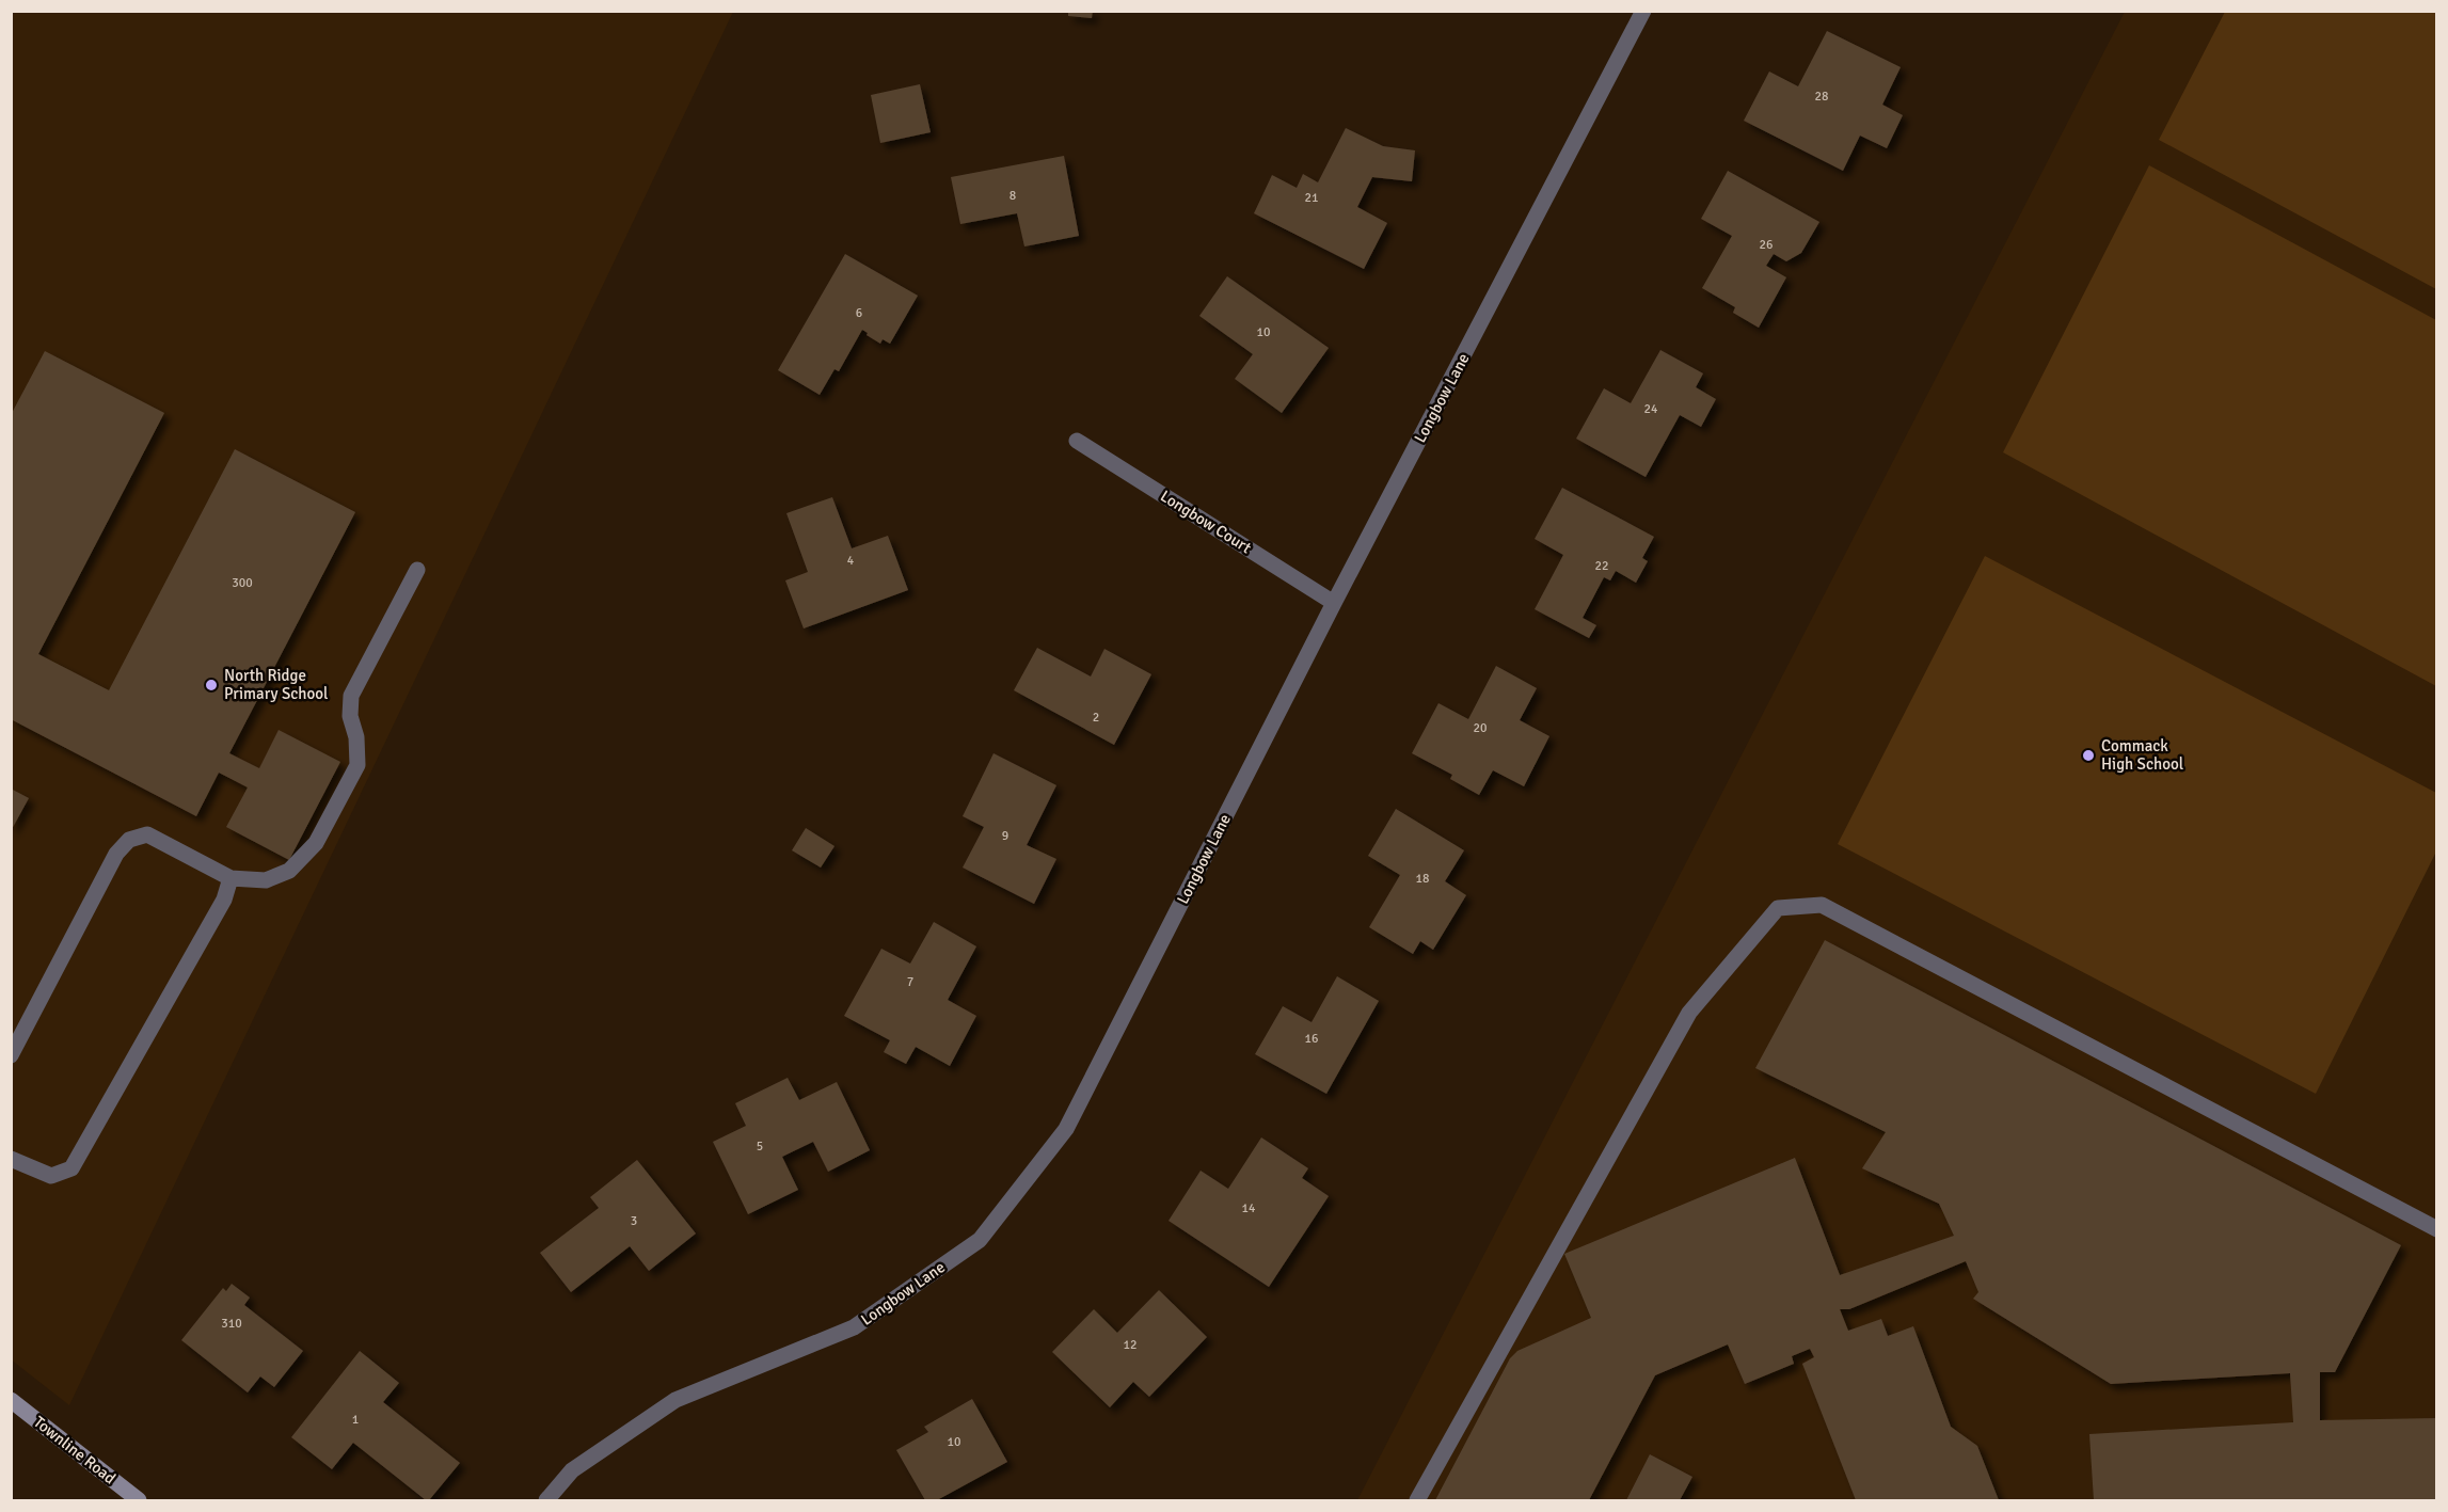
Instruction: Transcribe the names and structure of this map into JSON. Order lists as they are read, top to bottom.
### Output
{
  "streets": {
    "main road": ["Townline Road"],
    "street": ["Longbow Lane", "Longbow Court"]
  },
  "crossings": [
    ["Longbow Lane", "Longbow Court"]
  ],
  "places": ["North Ridge Primary School", "Commack High School"],
  "house_numbers": [
    "28",
    "8",
    "21",
    "26",
    "6",
    "10",
    "24",
    "4",
    "22",
    "300",
    "2",
    "20",
    "9",
    "18",
    "7",
    "16",
    "5",
    "14",
    "3",
    "310",
    "12",
    "1",
    "10"
  ]
}
